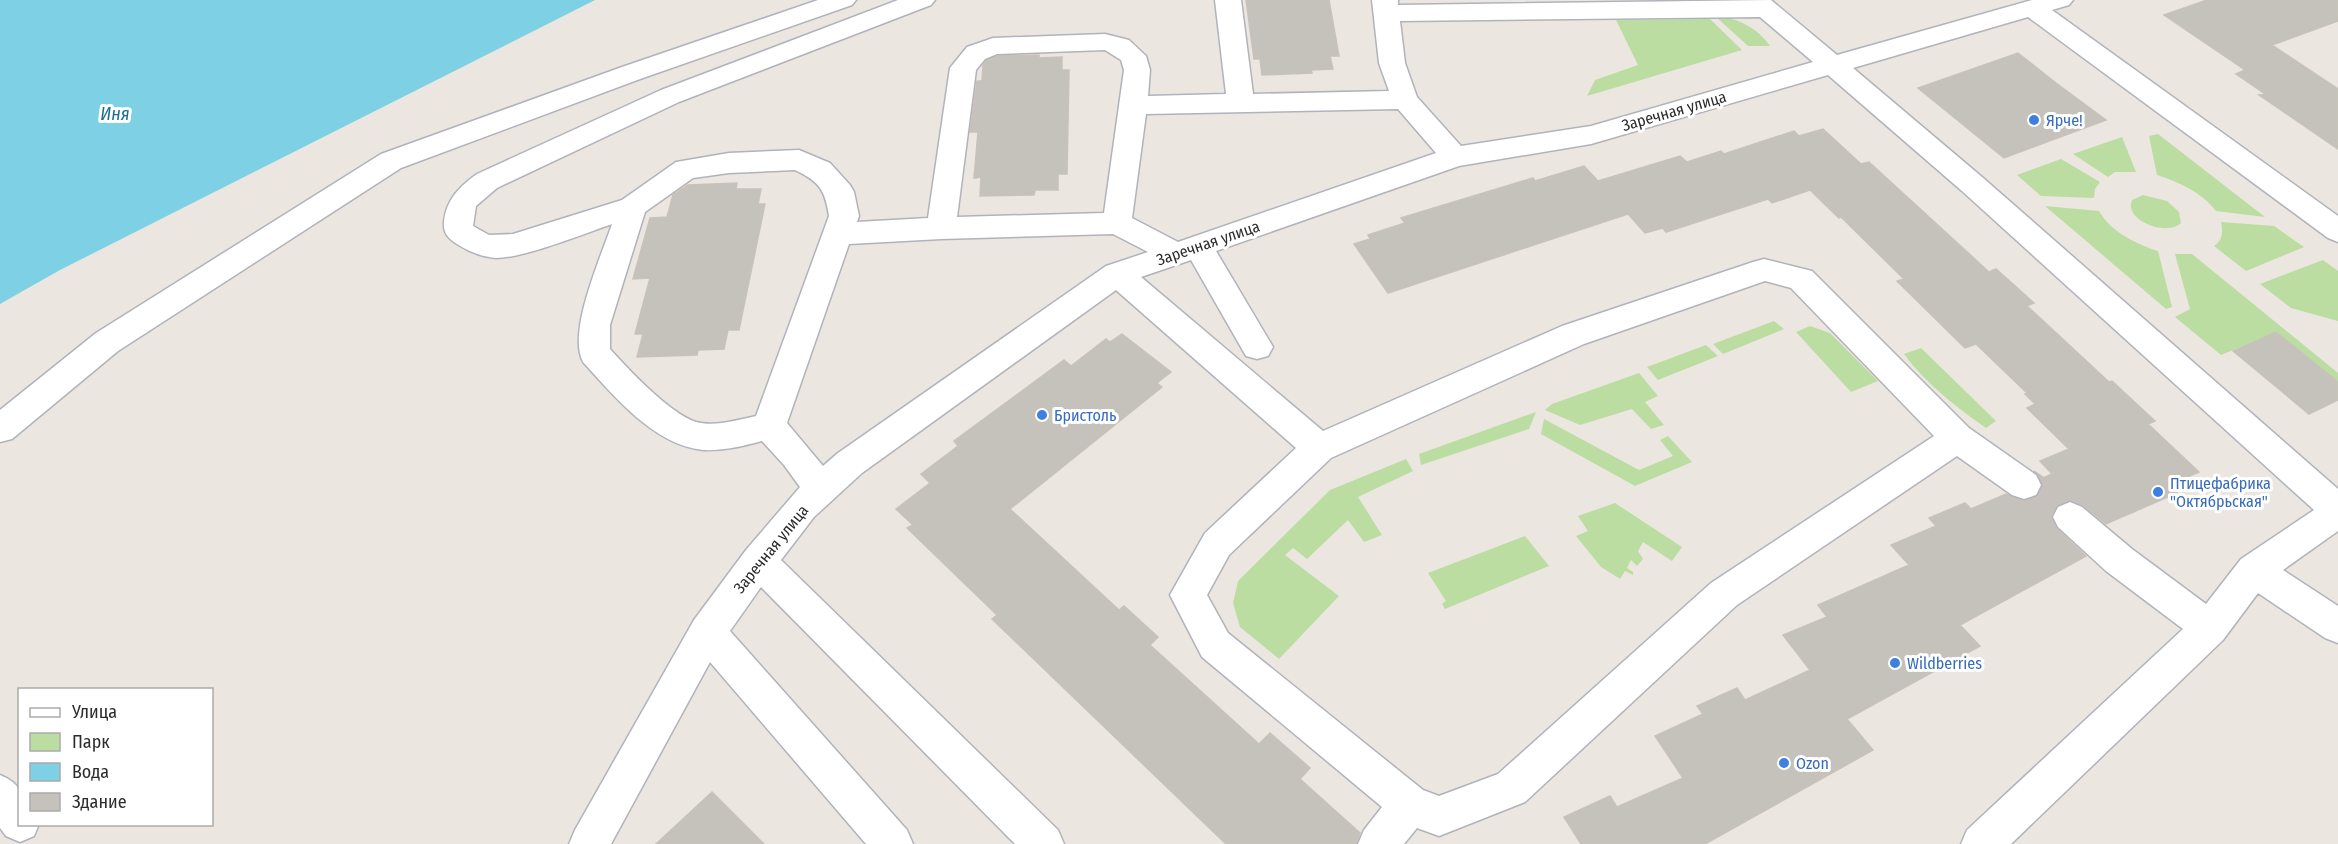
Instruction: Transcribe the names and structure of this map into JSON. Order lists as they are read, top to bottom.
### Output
{
  "streets": {
    "street": ["Заречная улица"]
  },
  "water": ["Иня"],
  "places": [
    "Ярче!",
    "Бристоль",
    "Птицефабрика \"Октябрьская\"",
    "Wildberries",
    "Ozon"
  ],
  "legend": [
    "Улица",
    "Парк",
    "Вода",
    "Здание"
  ]
}
